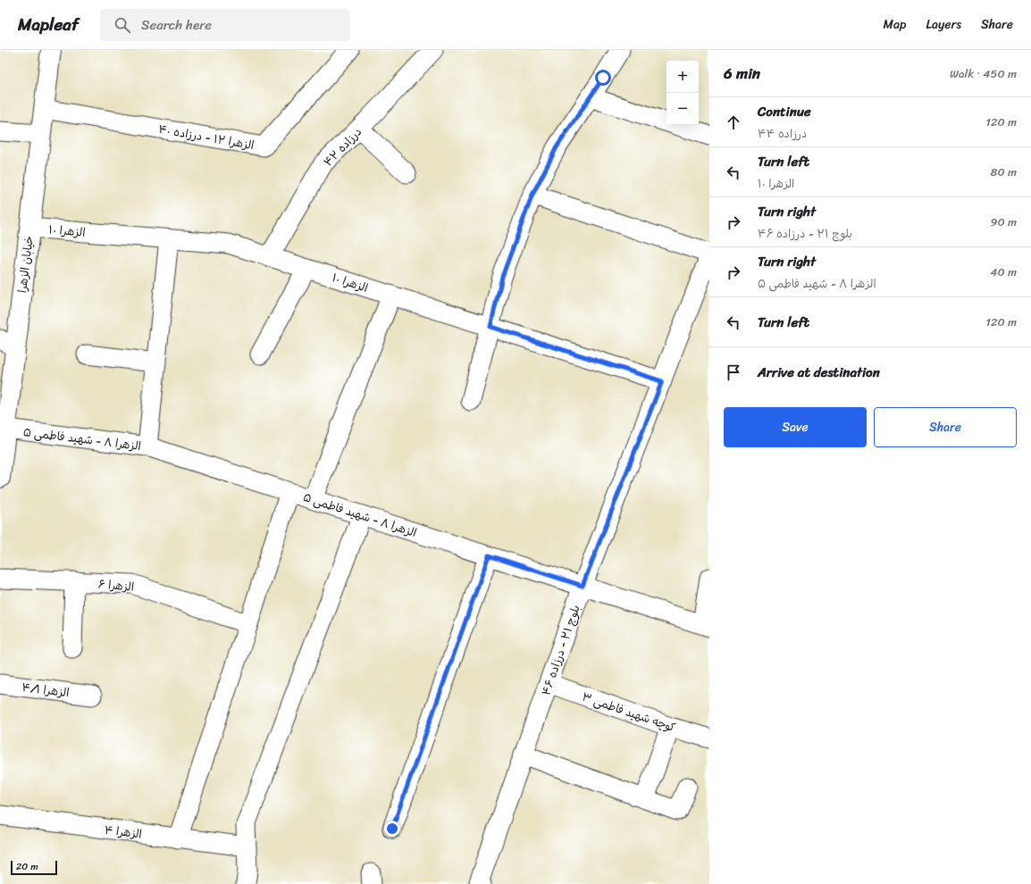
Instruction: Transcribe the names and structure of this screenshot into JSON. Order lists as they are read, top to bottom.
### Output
{
  "streets": {
    "street": [
      "الزهرا ۱۲ - درزاده ۴۰",
      "درزاده ۴۲",
      "الزهرا ۱۰",
      "خیابان الزهرا",
      "الزهرا ۸ - شهید فاطمی ۵",
      "الزهرا ۶",
      "بلوچ ۲۱ - درزاده ۴۶",
      "الزهرا ۴/۱",
      "کوچه شهید فاطمی ۳",
      "الزهرا ۴"
    ]
  },
  "crossings": [
    ["الزهرا ۱۲ - درزاده ۴۰", "خیابان الزهرا"],
    ["درزاده ۴۲", "الزهرا ۱۰"],
    ["الزهرا ۱۰", "خیابان الزهرا"],
    ["الزهرا ۱۰", "بلوچ ۲۱ - درزاده ۴۶"],
    ["خیابان الزهرا", "الزهرا ۸ - شهید فاطمی ۵"],
    ["الزهرا ۸ - شهید فاطمی ۵", "بلوچ ۲۱ - درزاده ۴۶"],
    ["بلوچ ۲۱ - درزاده ۴۶", "کوچه شهید فاطمی ۳"]
  ],
  "scale_bar": "20 m",
  "page": {
    "header": "Mapleaf",
    "search": "Search here",
    "nav": ["Map", "Layers", "Share"],
    "heading": ["6 min", "Walk · 450 m"],
    "map_buttons": ["+", "−"],
    "list": [
      ["Continue", "درزاده ۴۴", "120 m"],
      ["Turn left", "الزهرا ۱۰", "80 m"],
      ["Turn right", "بلوچ ۲۱ - درزاده ۴۶", "90 m"],
      ["Turn right", "الزهرا ۸ - شهید فاطمی ۵", "40 m"],
      ["Turn left", "120 m"],
      "Arrive at destination"
    ],
    "buttons": ["Save", "Share"],
    "scale": "20 m"
  }
}
